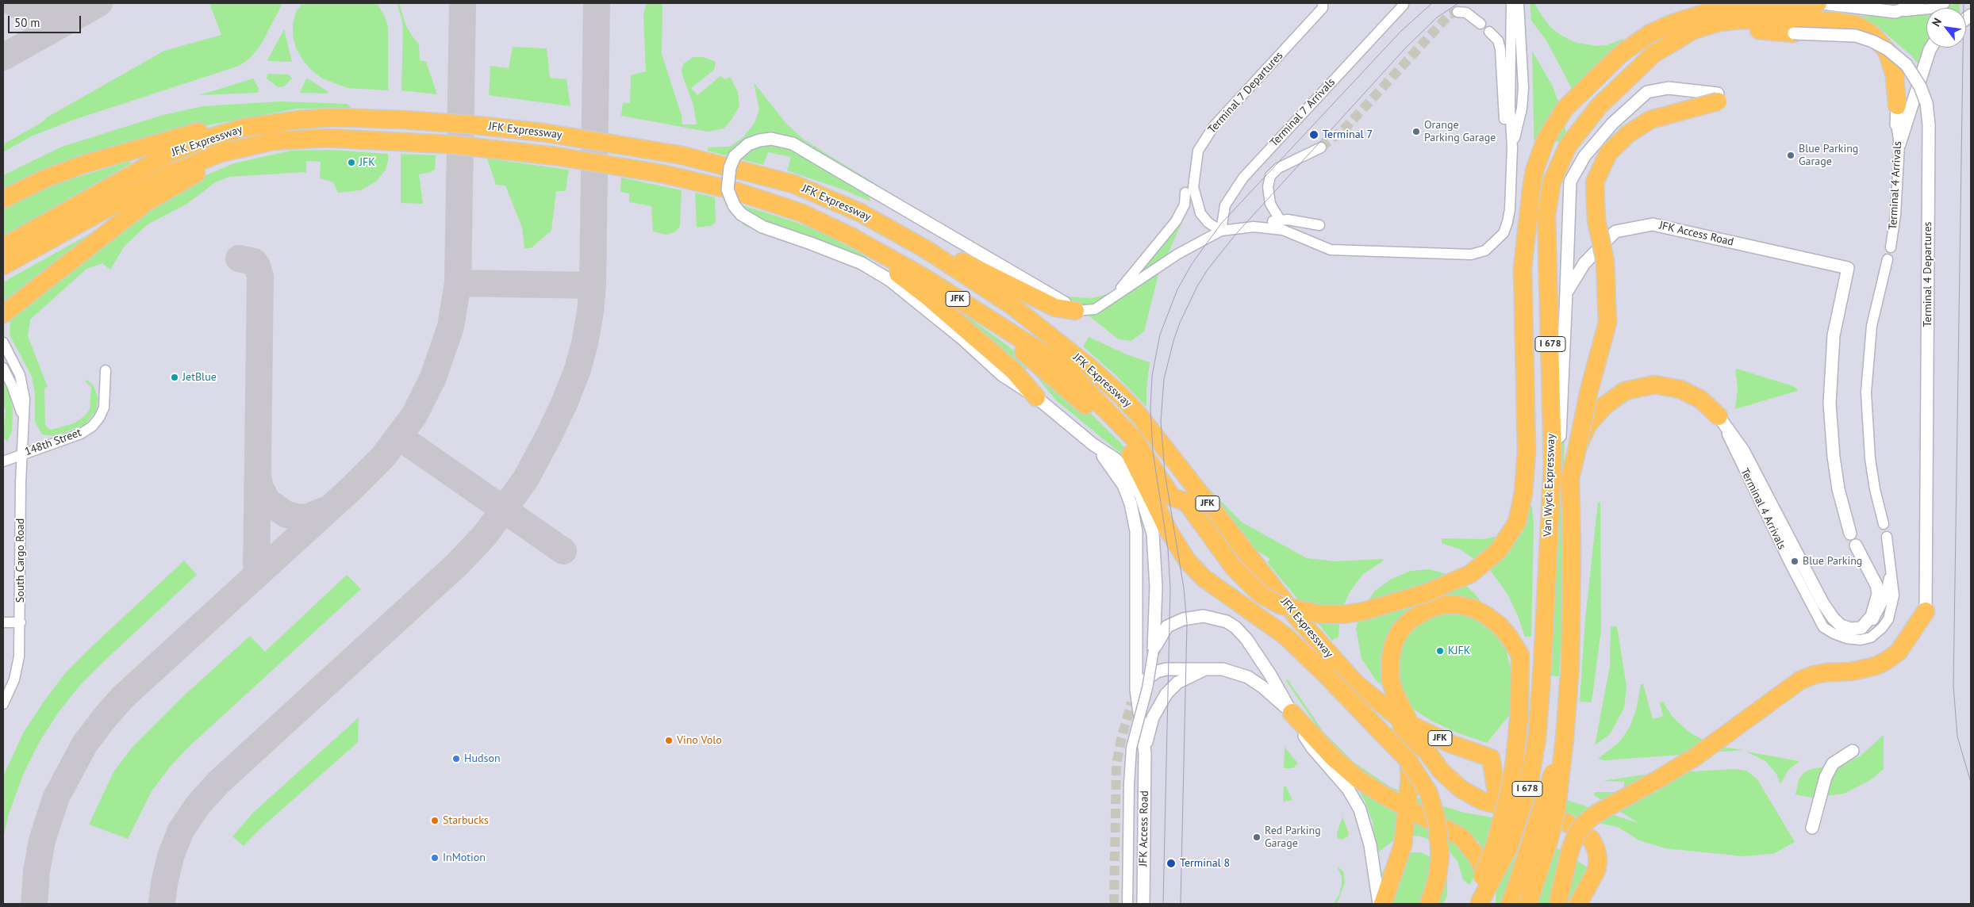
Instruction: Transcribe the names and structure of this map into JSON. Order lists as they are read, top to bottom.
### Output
{
  "streets": {
    "highway": [
      "JFK Expressway",
      "JFK",
      "I 678",
      "Van Wyck Expressway"
    ],
    "street": [
      "Terminal 7 Departures",
      "Terminal 7 Arrivals",
      "Terminal 4 Arrivals",
      "JFK Access Road",
      "Terminal 4 Departures",
      "148th Street",
      "South Cargo Road"
    ]
  },
  "crossings": [
    ["Terminal 7 Departures", "Terminal 7 Arrivals"],
    ["148th Street", "South Cargo Road"]
  ],
  "places": [
    "Orange Parking Garage",
    "Terminal 7",
    "Blue Parking Garage",
    "JFK",
    "JetBlue",
    "Blue Parking",
    "KJFK",
    "Vino Volo",
    "Hudson",
    "Starbucks",
    "Red Parking Garage",
    "InMotion",
    "Terminal 8"
  ],
  "scale_bar": "50 m",
  "north": "top left"
}
